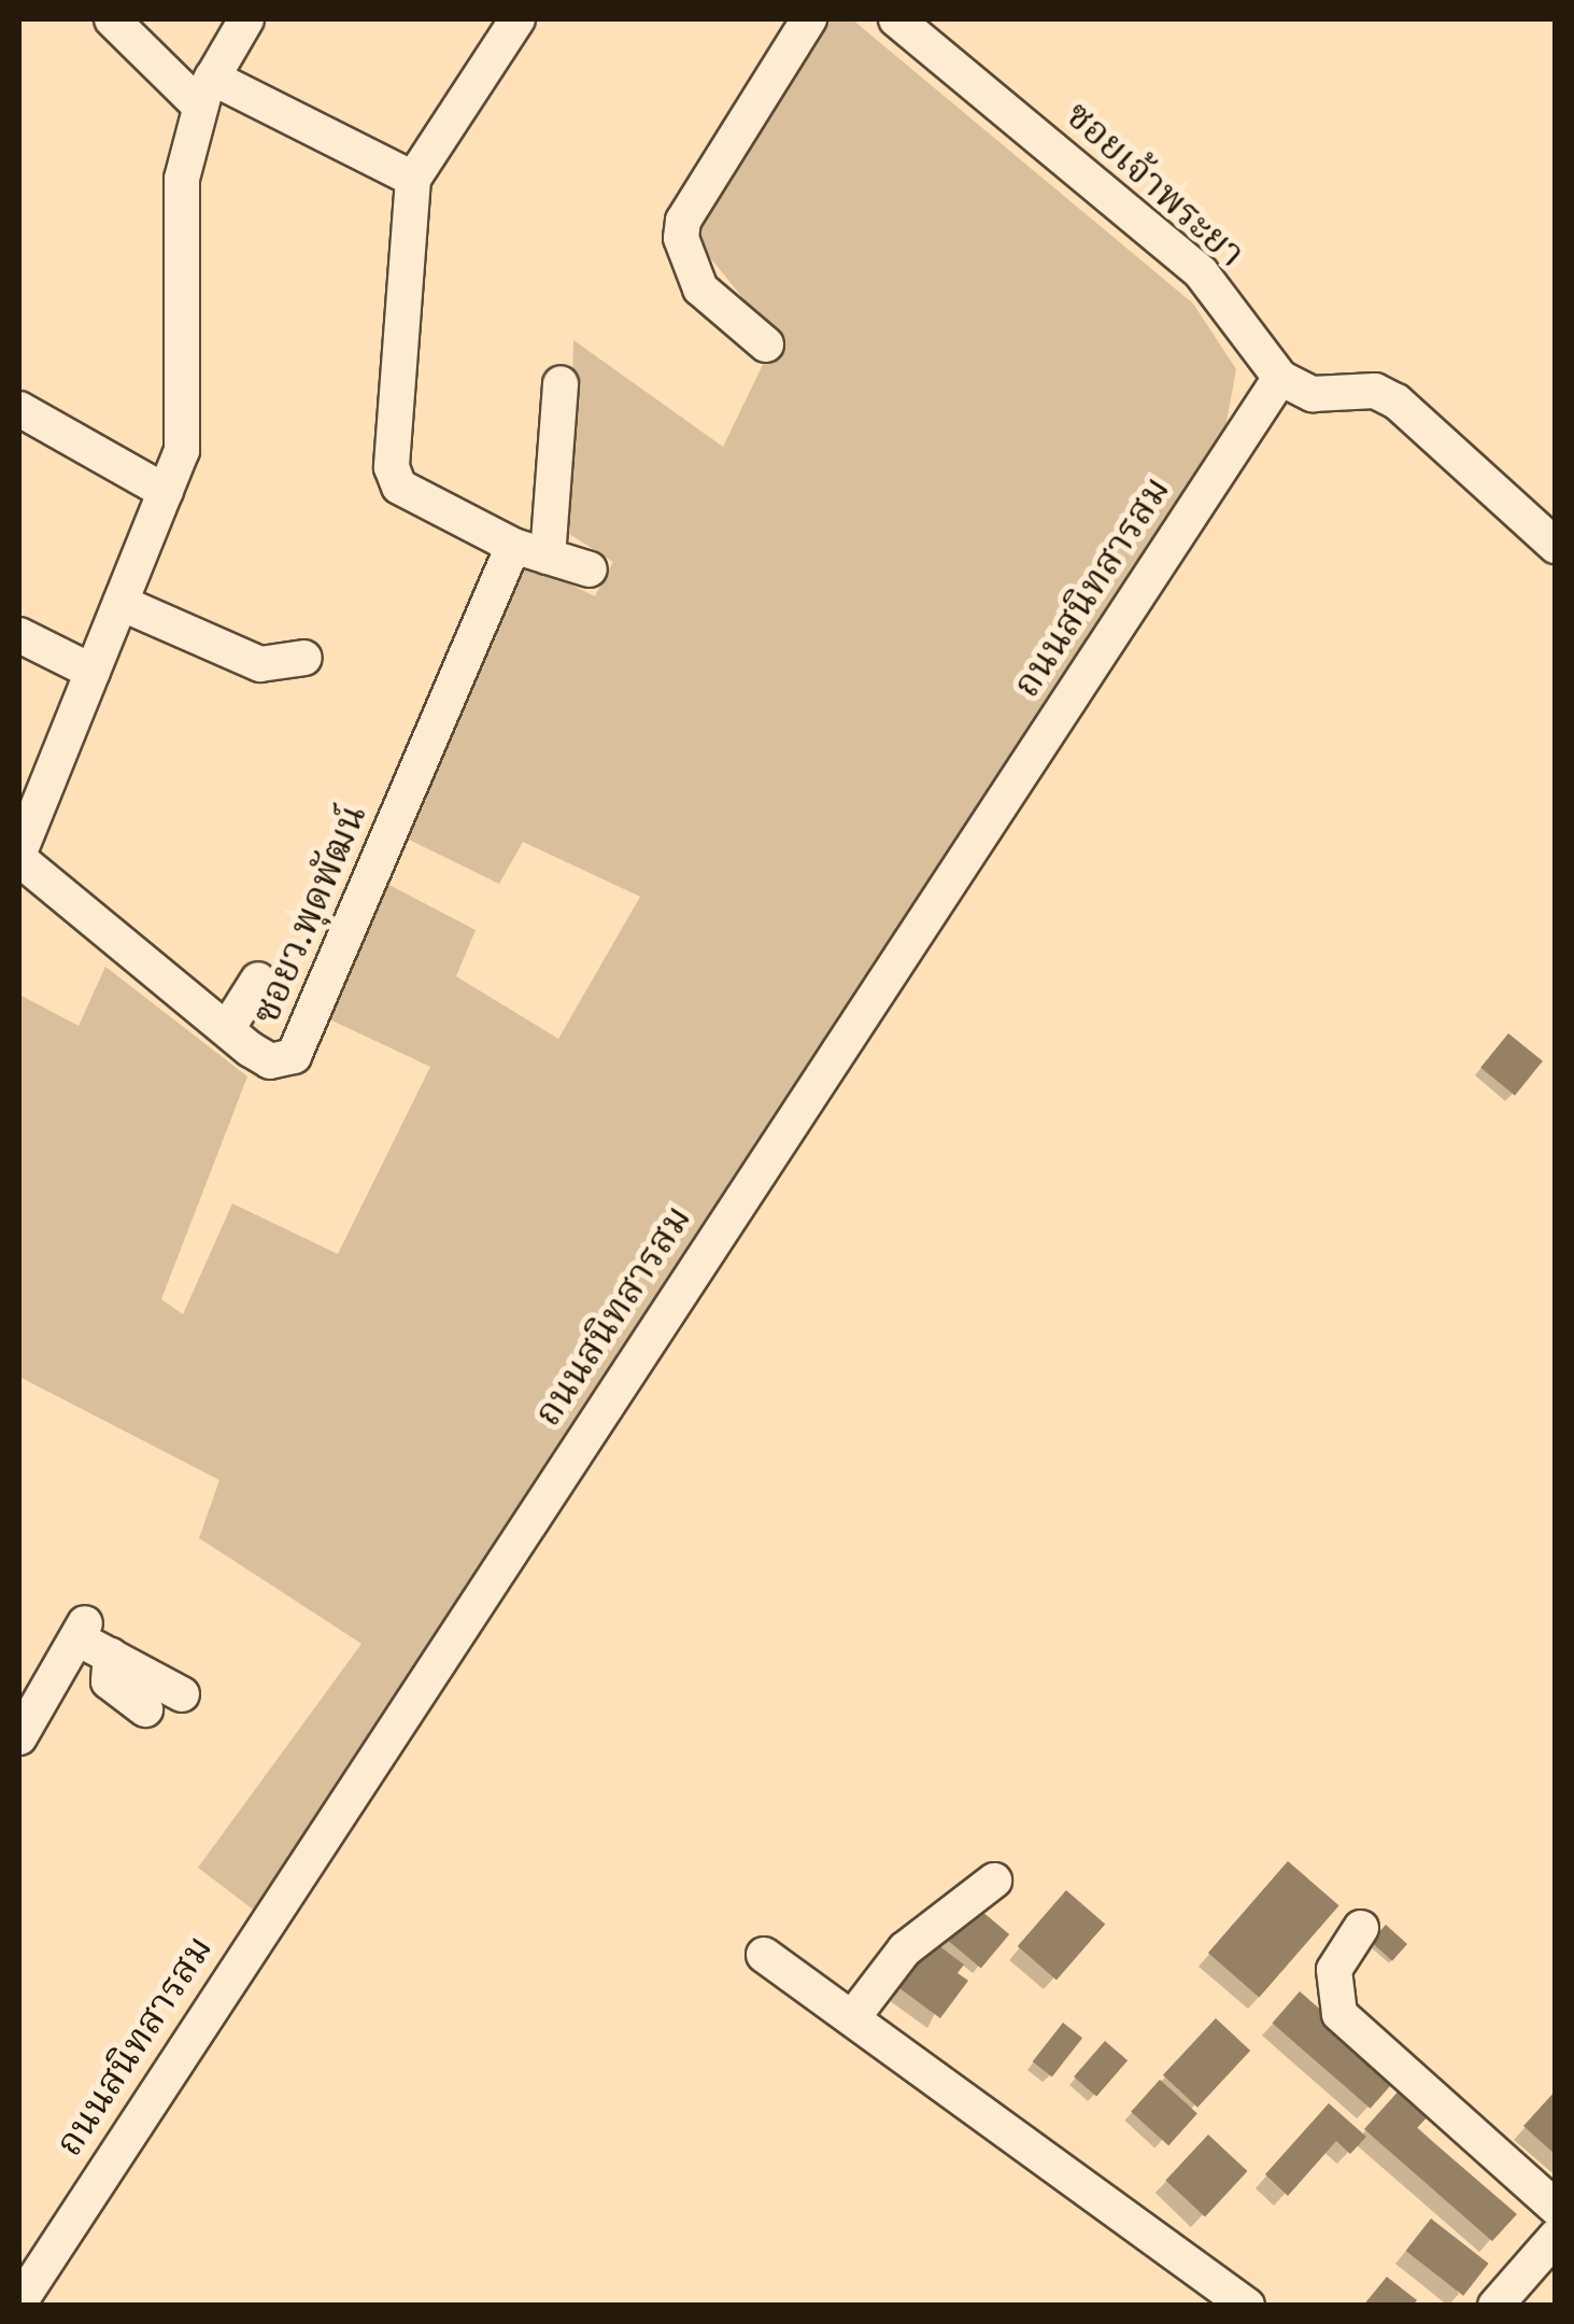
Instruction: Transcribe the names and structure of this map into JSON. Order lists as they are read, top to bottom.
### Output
{
  "streets": {
    "street": ["ซอยเจ้าพระยา", "ถนนสนิทสารสม", "ซอยว.พุดพัฒน์"]
  },
  "crossings": [
    ["ซอยเจ้าพระยา", "ถนนสนิทสารสม"]
  ]
}
